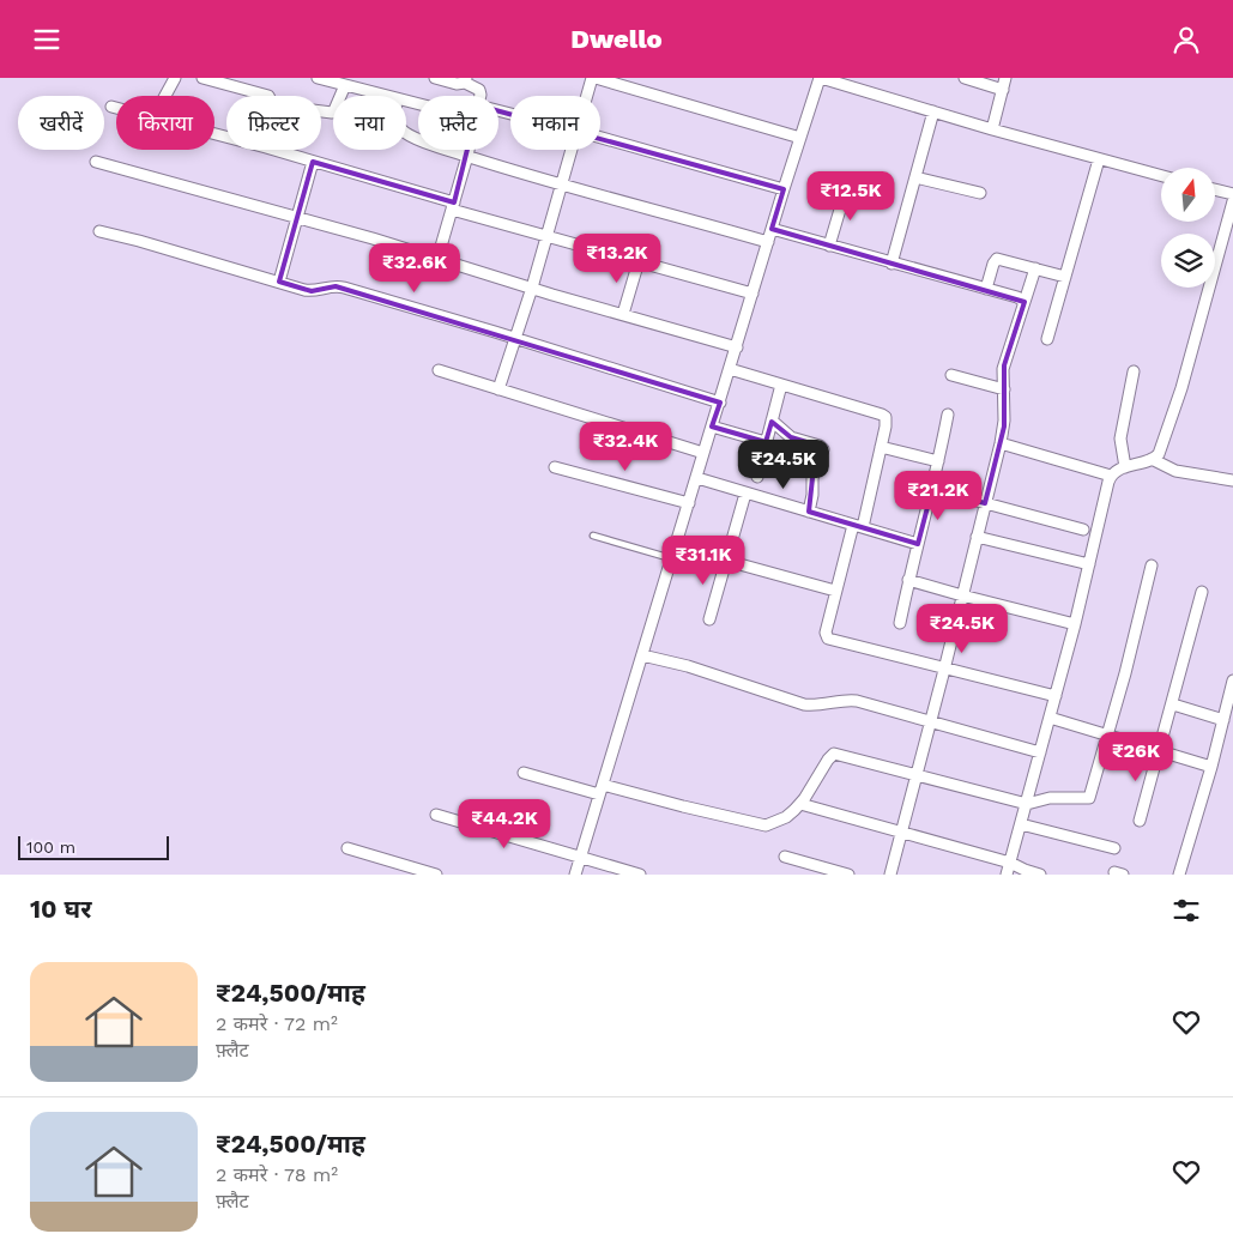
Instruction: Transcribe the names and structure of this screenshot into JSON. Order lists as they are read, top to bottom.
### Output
{
  "scale_bar": "100 m",
  "north": "top",
  "page": {
    "header": "Dwello",
    "chip": [
      "खरीदें",
      "किराया",
      "फ़िल्टर",
      "नया",
      "फ़्लैट",
      "मकान"
    ],
    "price": [
      "₹12.5K",
      "₹13.2K",
      "₹32.6K",
      "₹32.4K",
      "₹24.5K",
      "₹21.2K",
      "₹31.1K",
      "₹24.5K",
      "₹26K",
      "₹44.2K"
    ],
    "scale": "100 m",
    "heading": "10 घर",
    "list": [
      {
        "name": "₹24,500/माह",
        "note": "2 कमरे · 72 m² · फ़्लैट"
      },
      {
        "name": "₹24,500/माह",
        "note": "2 कमरे · 78 m² · फ़्लैट"
      }
    ]
  }
}
